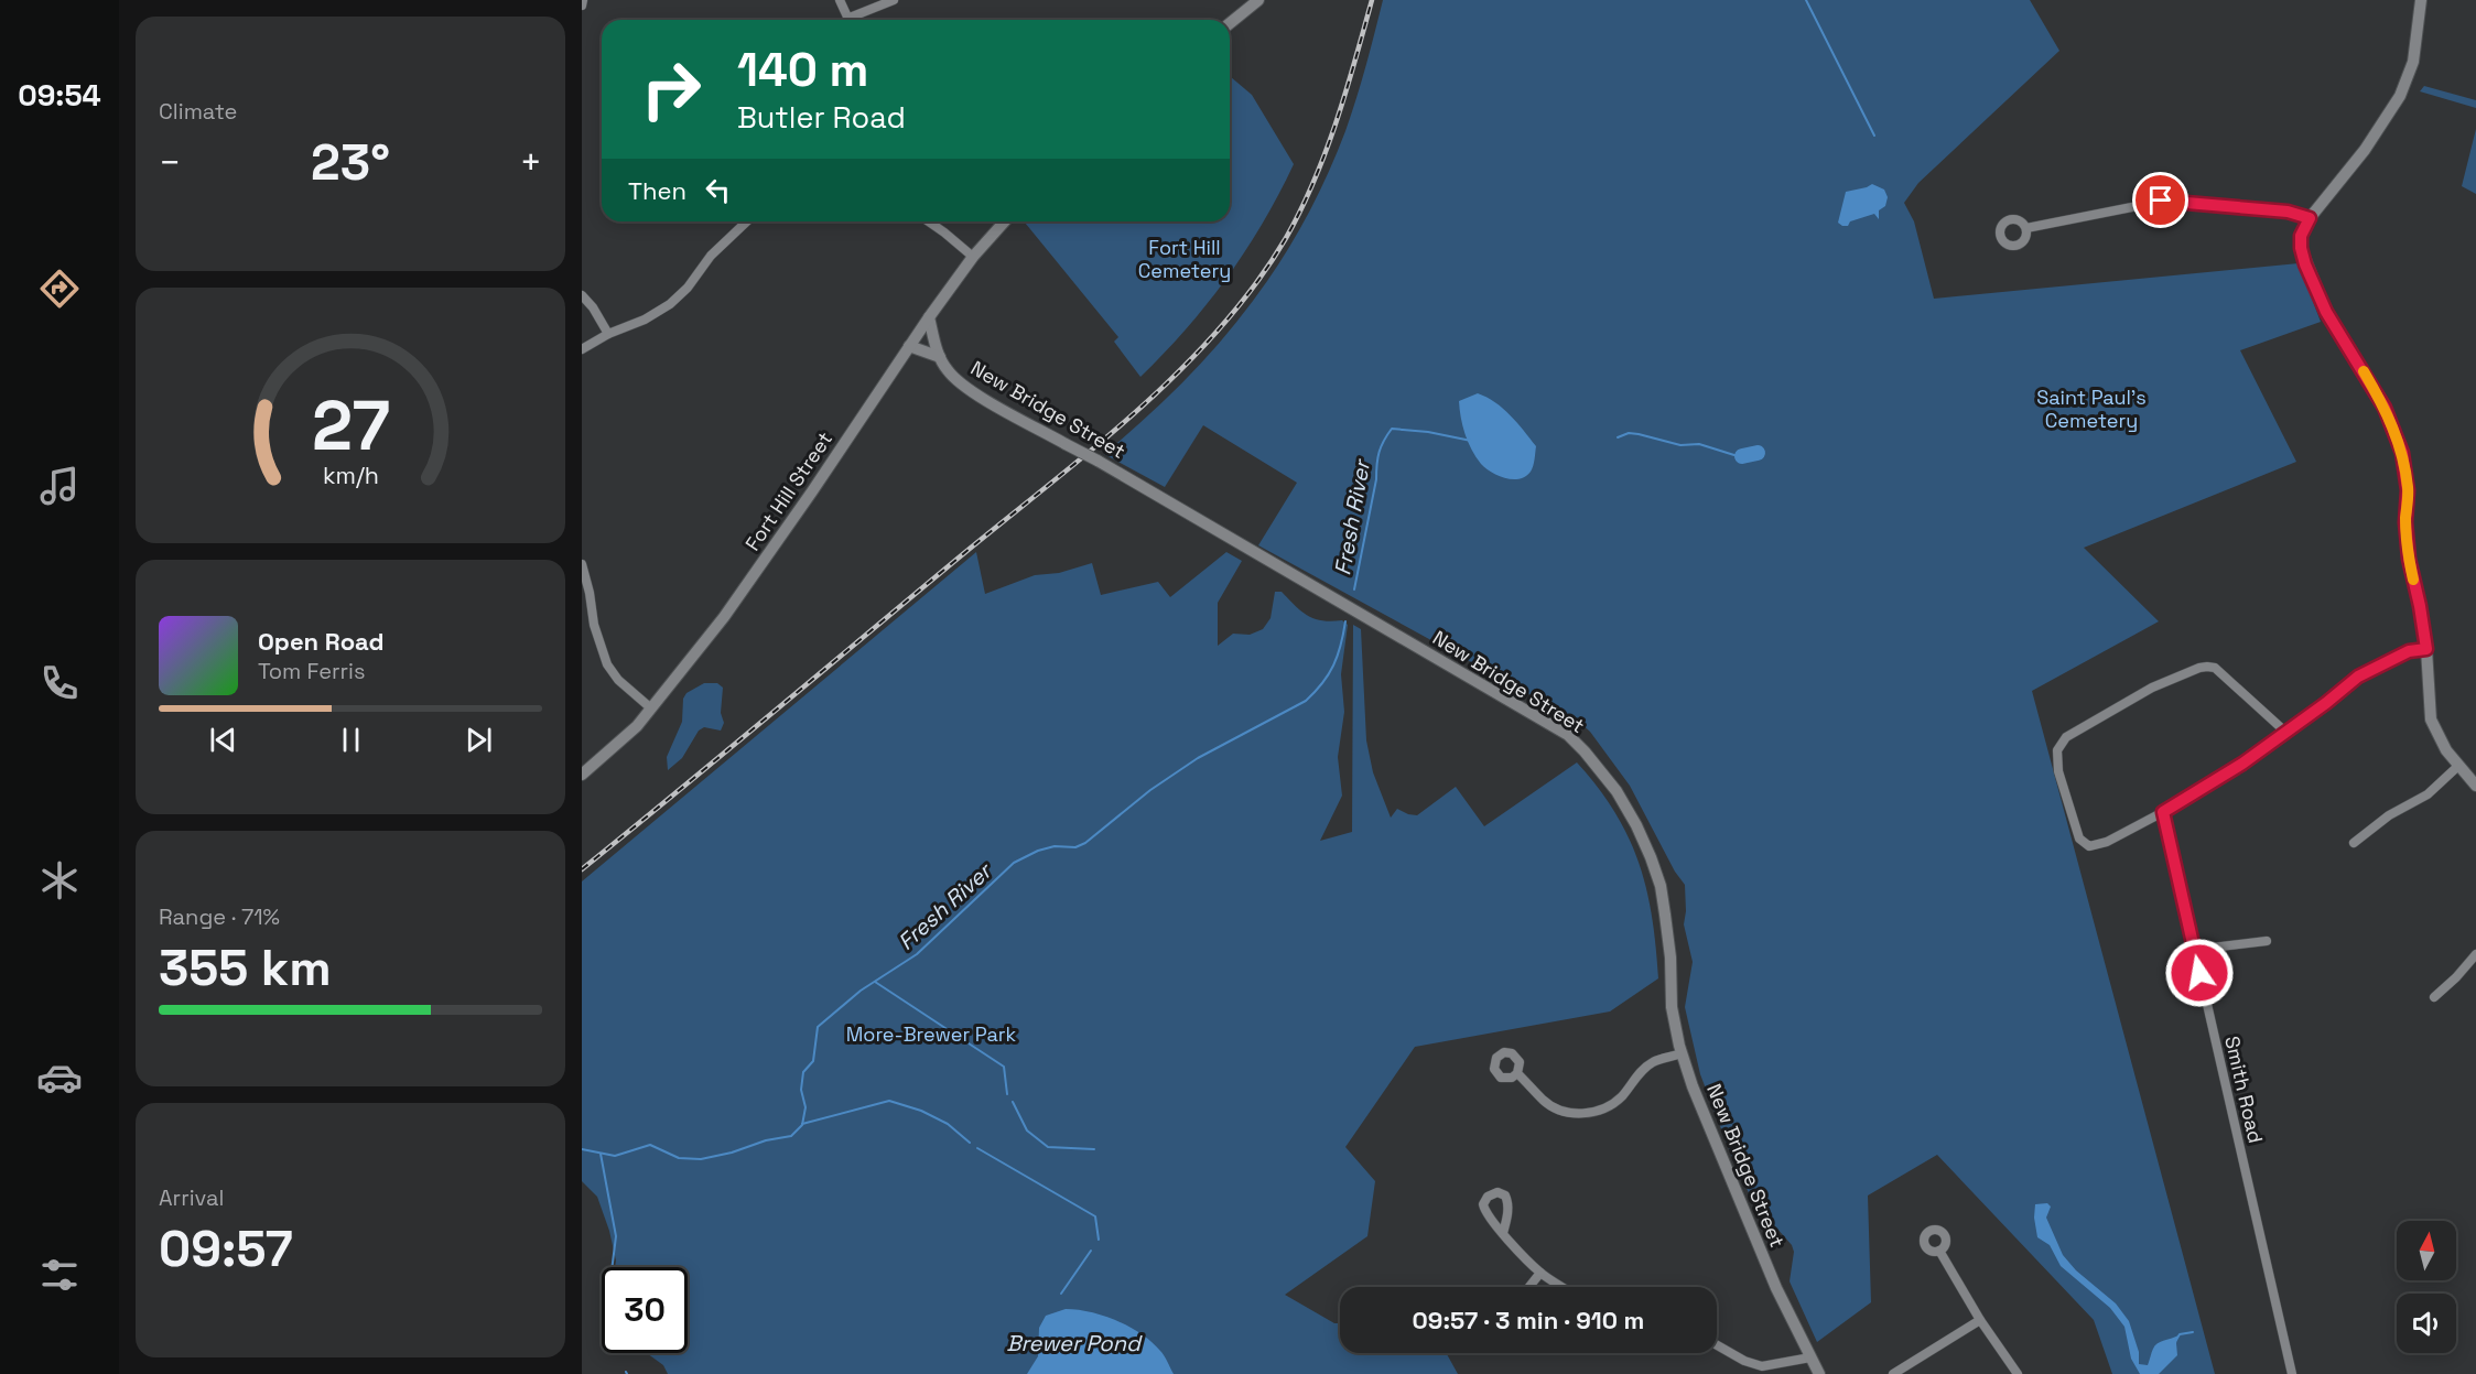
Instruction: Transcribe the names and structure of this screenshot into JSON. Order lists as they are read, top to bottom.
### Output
{
  "streets": {
    "street": ["New Bridge Street", "Fort Hill Street", "Smith Road"]
  },
  "crossings": [
    ["New Bridge Street", "Fort Hill Street"]
  ],
  "water": ["Fresh River", "Brewer Pond"],
  "parks": ["Fort Hill Cemetery", "Saint Paul's Cemetery", "More-Brewer Park"],
  "north": "top",
  "page": {
    "tabs": "09:54",
    "tile": [
      "Climate",
      ["Range · 71%", "355 km"],
      ["Arrival", "09:57"]
    ],
    "turn": ["140 m", "Butler Road"],
    "heat": ["−", "23°", "+"],
    "then": "Then",
    "song": ["Open Road", "Tom Ferris"],
    "limit": "30",
    "trip": "09:57 · 3 min · 910 m",
    "gauge": ["27", "km/h"]
  }
}
